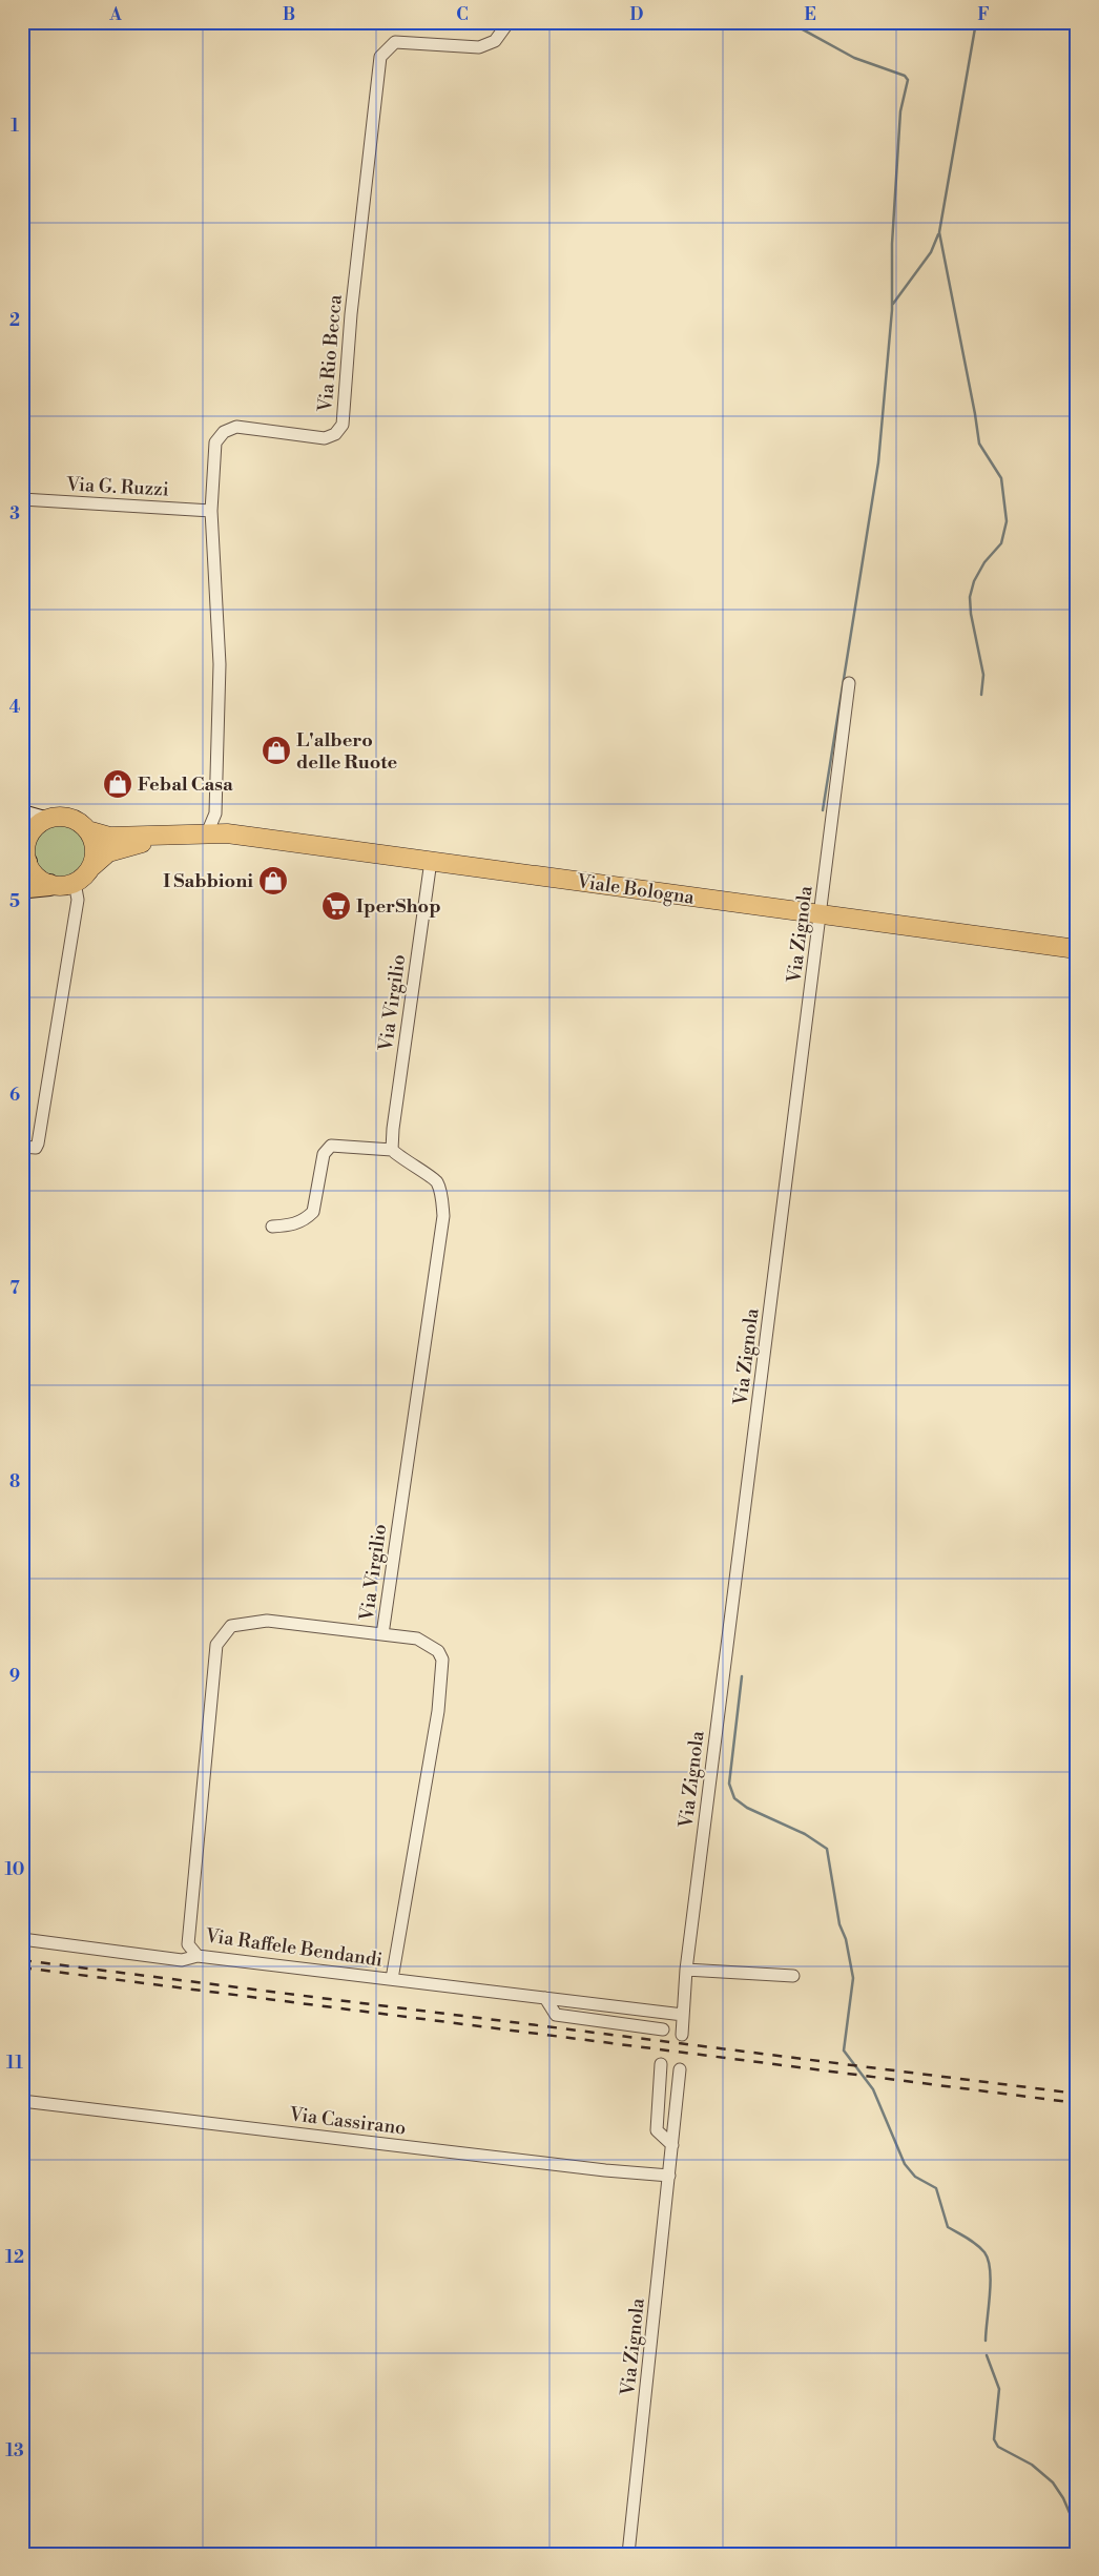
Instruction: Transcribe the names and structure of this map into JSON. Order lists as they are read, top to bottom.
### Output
{
  "streets": {
    "main road": ["Viale Bologna"],
    "street": [
      "Via Rio Becca",
      "Via G. Ruzzi",
      "Via Zignola",
      "Via Virgilio",
      "Via Raffele Bendandi",
      "Via Cassirano"
    ]
  },
  "crossings": [
    ["Via Rio Becca", "Via G. Ruzzi"],
    ["Via Rio Becca", "Viale Bologna"],
    ["Viale Bologna", "Via Zignola"],
    ["Viale Bologna", "Via Virgilio"],
    ["Via Zignola", "Via Raffele Bendandi"],
    ["Via Zignola", "Via Cassirano"],
    ["Via Virgilio", "Via Raffele Bendandi"]
  ],
  "places": {
    "shop": ["L'albero delle Ruote", "Febal Casa", "I Sabbioni"],
    "supermarket": ["IperShop"]
  },
  "grid": {
    "columns": [
      "A",
      "B",
      "C",
      "D",
      "E",
      "F"
    ],
    "rows": [
      "1",
      "2",
      "3",
      "4",
      "5",
      "6",
      "7",
      "8",
      "9",
      "10",
      "11",
      "12",
      "13"
    ]
  }
}
